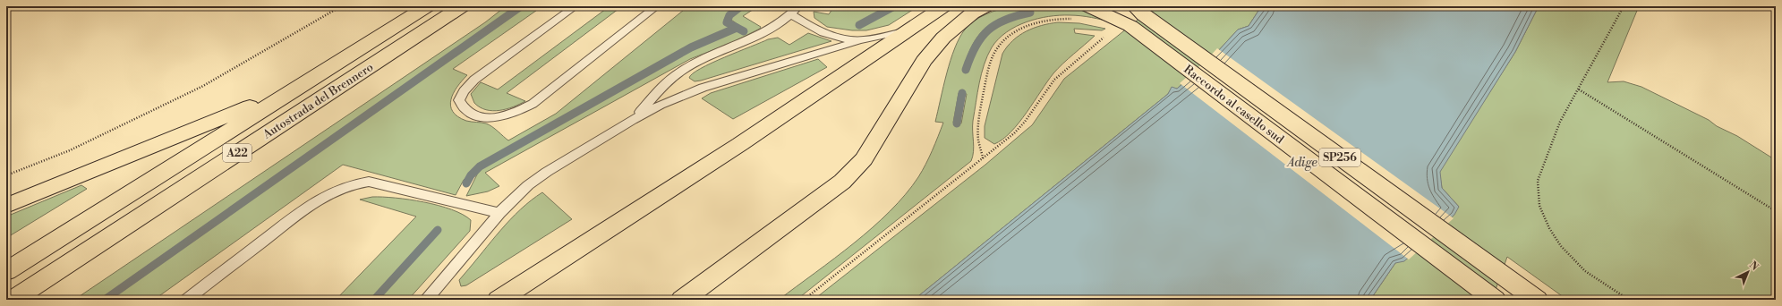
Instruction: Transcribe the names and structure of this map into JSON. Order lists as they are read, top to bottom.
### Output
{
  "streets": {
    "main road": [
      "Autostrada del Brennero",
      "Raccordo al casello sud",
      "A22",
      "SP256"
    ]
  },
  "water": ["Adige"],
  "north": "top right"
}
